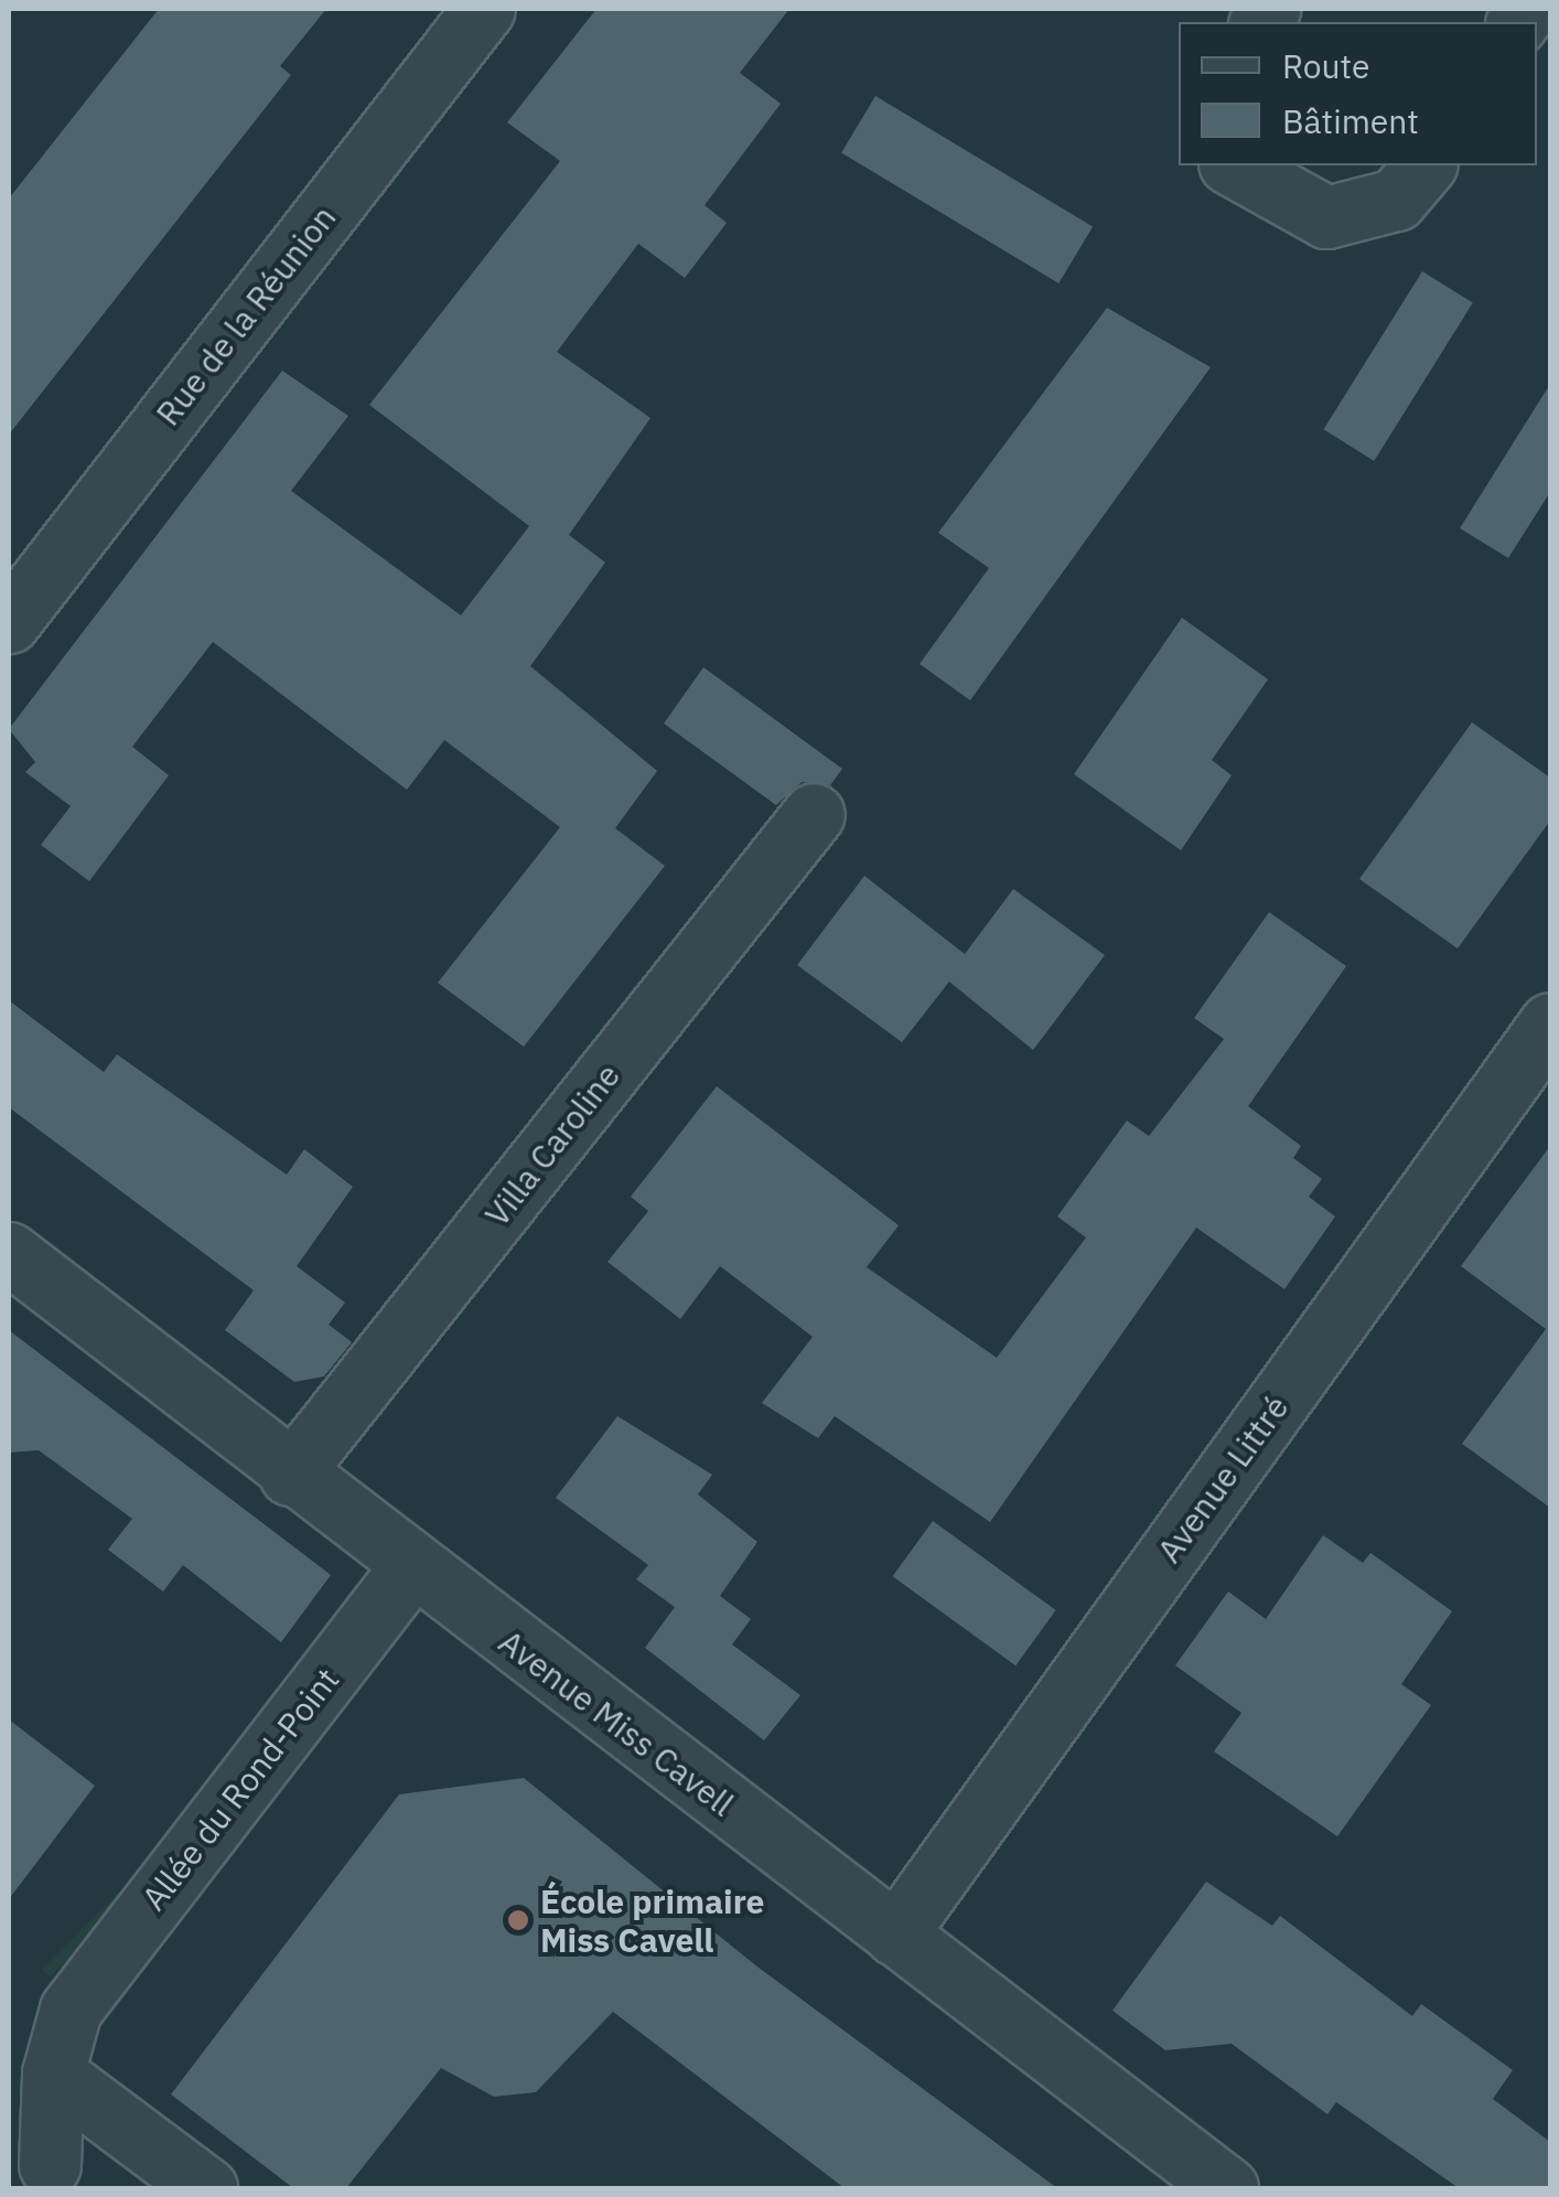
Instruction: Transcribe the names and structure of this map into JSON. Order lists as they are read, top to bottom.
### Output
{
  "streets": {
    "street": [
      "Rue de la Réunion",
      "Villa Caroline",
      "Avenue Littré",
      "Avenue Miss Cavell",
      "Allée du Rond-Point"
    ]
  },
  "crossings": [
    ["Villa Caroline", "Avenue Miss Cavell"],
    ["Avenue Littré", "Avenue Miss Cavell"],
    ["Avenue Miss Cavell", "Allée du Rond-Point"]
  ],
  "places": ["École primaire Miss Cavell"],
  "legend": ["Route", "Bâtiment"]
}
